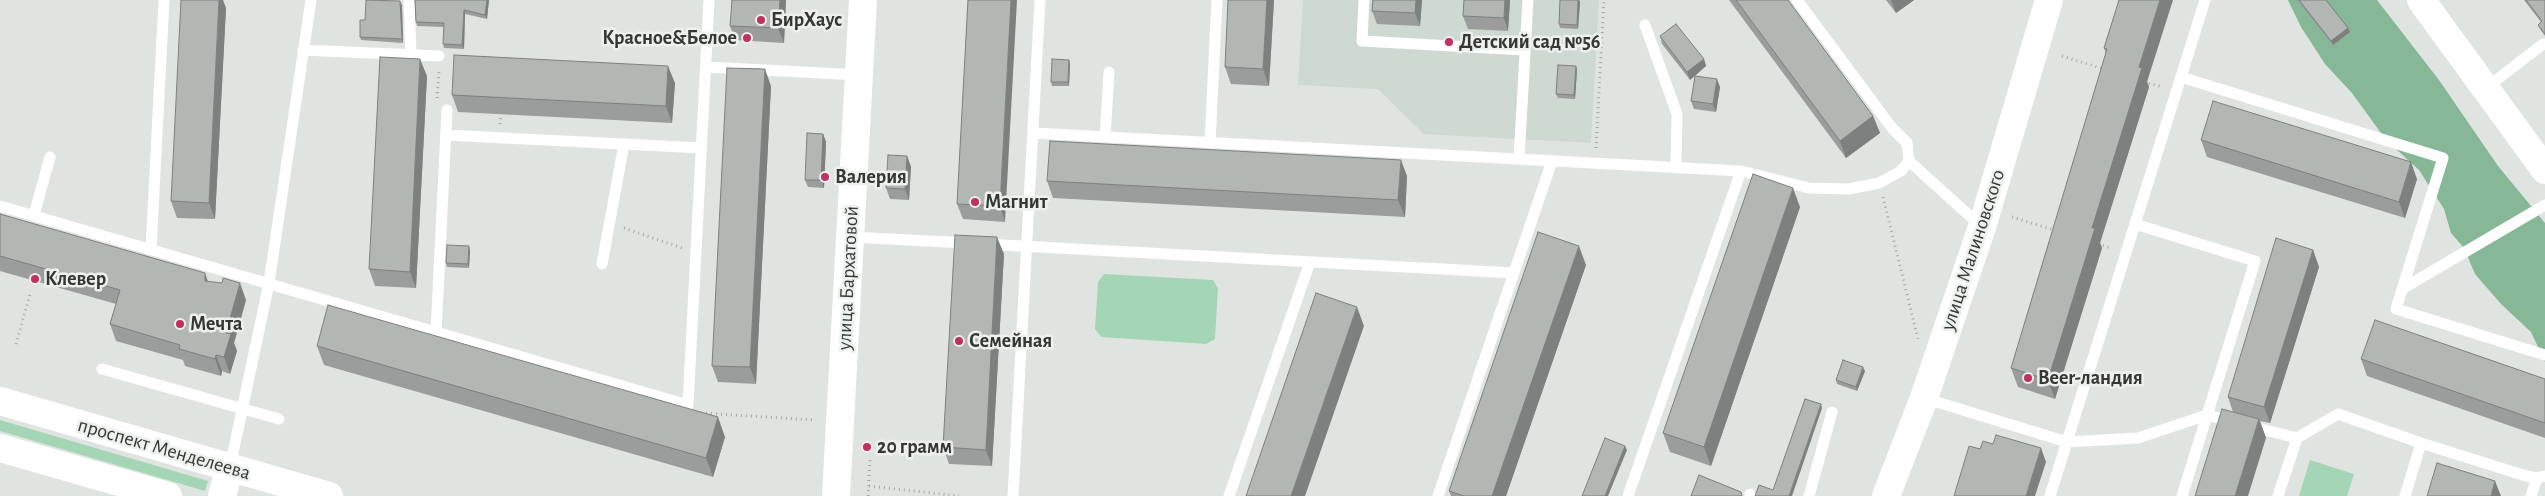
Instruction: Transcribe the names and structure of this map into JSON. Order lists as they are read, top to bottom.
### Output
{
  "streets": {
    "street": ["улица Малиновского", "улица Бархатовой", "проспект Менделеева"]
  },
  "places": [
    "БирХаус",
    "Красное&Белое",
    "Детский сад №56",
    "Валерия",
    "Магнит",
    "Клевер",
    "Мечта",
    "Семейная",
    "Beer-ландия",
    "20 грамм"
  ]
}
